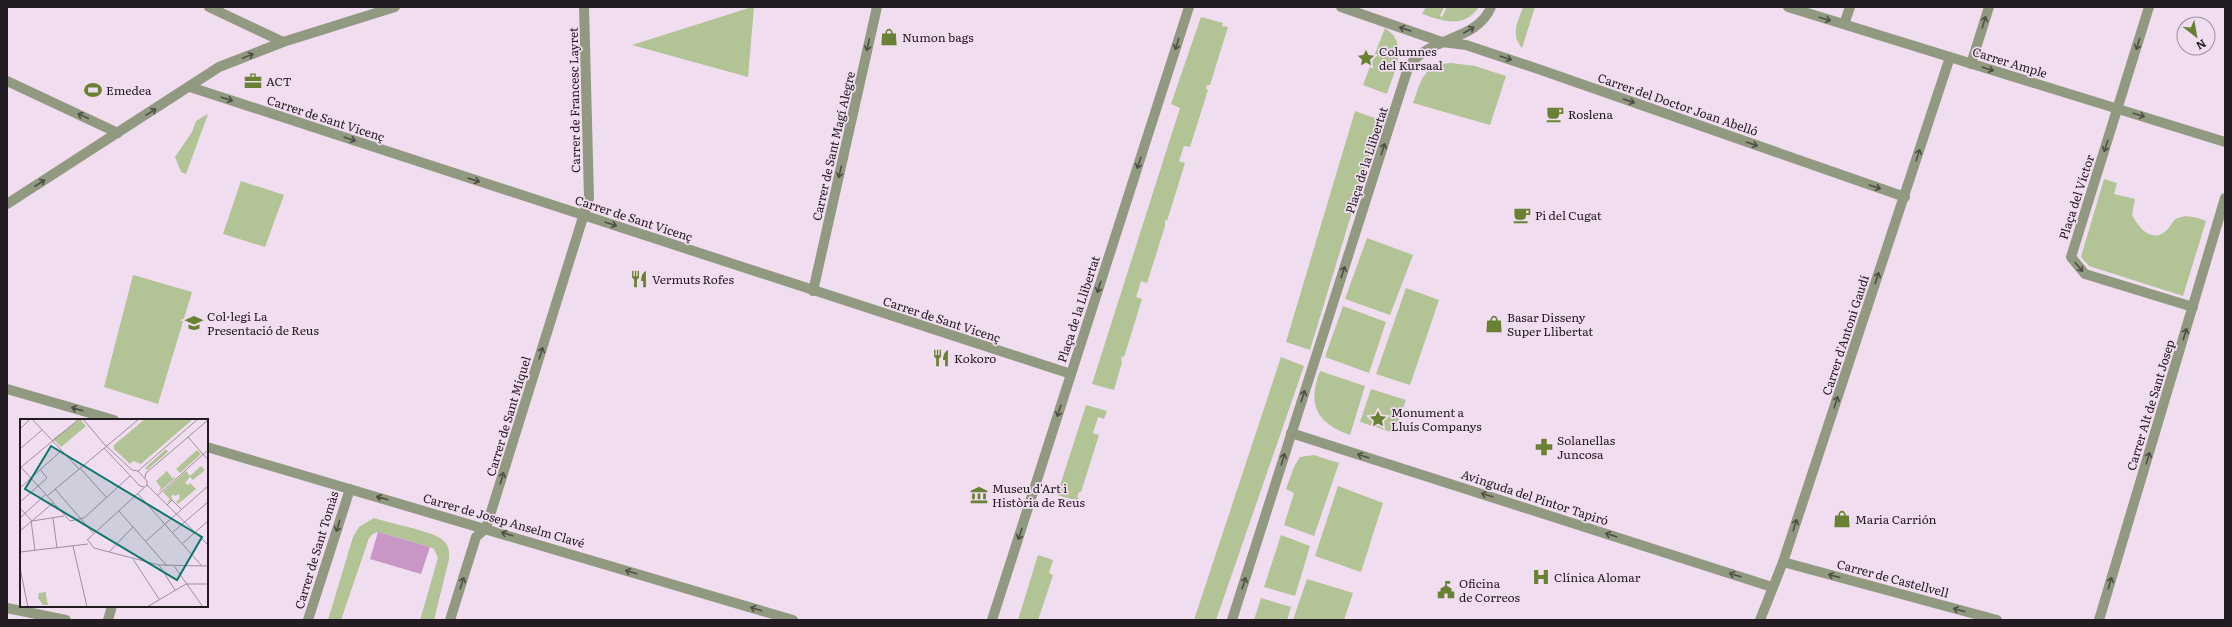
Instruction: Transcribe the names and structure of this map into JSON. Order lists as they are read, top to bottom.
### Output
{
  "streets": {
    "street": [
      "Carrer Ample",
      "Carrer de Francesc Layret",
      "Carrer del Doctor Joan Abelló",
      "Carrer de Sant Vicenç",
      "Carrer de Sant Magí Alegre",
      "Plaça de la Llibertat",
      "Plaça del Víctor",
      "Carrer d'Antoni Gaudí",
      "Carrer Alt de Sant Josep",
      "Carrer de Sant Miquel",
      "Avinguda del Pintor Tapiró",
      "Carrer de Josep Anselm Clavé",
      "Carrer de Sant Tomàs",
      "Carrer de Castellvell"
    ]
  },
  "crossings": [
    ["Carrer Ample", "Plaça del Víctor"],
    ["Carrer Ample", "Carrer d'Antoni Gaudí"],
    ["Carrer de Francesc Layret", "Carrer de Sant Vicenç"],
    ["Carrer de Francesc Layret", "Carrer de Sant Miquel"],
    ["Carrer del Doctor Joan Abelló", "Plaça de la Llibertat"],
    ["Carrer del Doctor Joan Abelló", "Carrer d'Antoni Gaudí"],
    ["Carrer de Sant Vicenç", "Carrer de Sant Magí Alegre"],
    ["Carrer de Sant Vicenç", "Plaça de la Llibertat"],
    ["Carrer de Sant Vicenç", "Carrer de Sant Miquel"],
    ["Plaça de la Llibertat", "Avinguda del Pintor Tapiró"],
    ["Plaça del Víctor", "Carrer Alt de Sant Josep"],
    ["Carrer d'Antoni Gaudí", "Avinguda del Pintor Tapiró"],
    ["Carrer d'Antoni Gaudí", "Carrer de Castellvell"],
    ["Carrer de Sant Miquel", "Carrer de Josep Anselm Clavé"],
    ["Carrer de Josep Anselm Clavé", "Carrer de Sant Tomàs"]
  ],
  "one_way": [
    "Carrer Ample",
    "Carrer del Doctor Joan Abelló",
    "Carrer de Sant Vicenç",
    "Carrer de Sant Magí Alegre",
    "Carrer d'Antoni Gaudí",
    "Carrer Alt de Sant Josep",
    "Carrer de Sant Miquel",
    "Avinguda del Pintor Tapiró",
    "Carrer de Josep Anselm Clavé",
    "Carrer de Sant Tomàs",
    "Carrer de Castellvell"
  ],
  "places": {
    "shop": ["Numon bags", "Basar Disseny Super Llibertat", "Maria Carrión"],
    "place": ["Columnes del Kursaal", "Monument a Lluís Companys"],
    "office": ["ACT"],
    "sports": ["Emedea"],
    "cafe": ["Roslena", "Pi del Cugat"],
    "restaurant": ["Vermuts Rofes", "Kokoro"],
    "school or university": ["Col·legi La Presentació de Reus"],
    "pharmacy": ["Solanellas Juncosa"],
    "museum": ["Museu d'Art i Història de Reus"],
    "hospital": ["Clínica Alomar"],
    "public building": ["Oficina de Correos"]
  },
  "north": "bottom right"
}
